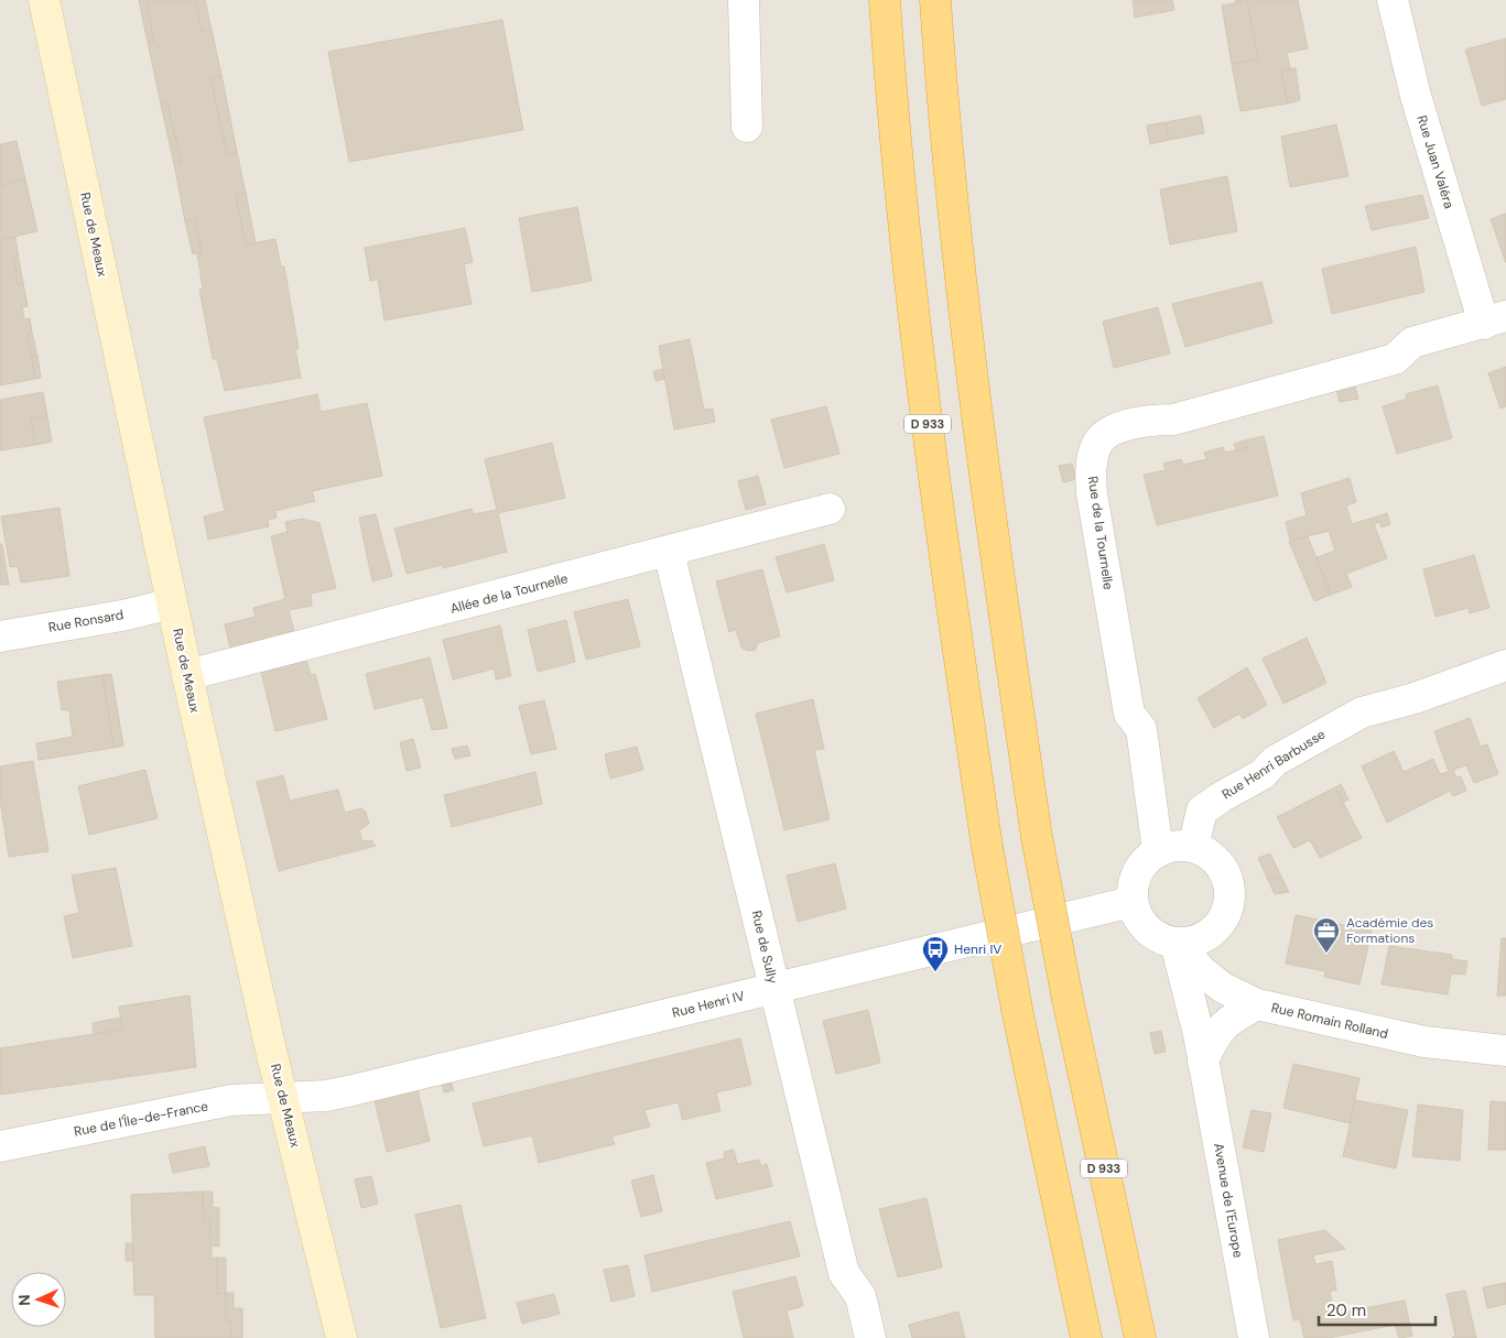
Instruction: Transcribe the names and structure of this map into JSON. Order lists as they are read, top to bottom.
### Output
{
  "streets": {
    "highway": ["D 933"],
    "main road": ["Rue de Meaux"],
    "street": [
      "Rue Juan Valéra",
      "Rue de la Tournelle",
      "Allée de la Tournelle",
      "Rue Ronsard",
      "Rue Henri Barbusse",
      "Rue de Sully",
      "Rue Henri IV",
      "Rue Romain Rolland",
      "Rue de l'Île-de-France",
      "Avenue de l'Europe"
    ]
  },
  "crossings": [
    ["Rue Juan Valéra", "Rue de la Tournelle"],
    ["Rue de Meaux", "Allée de la Tournelle"],
    ["Rue de Meaux", "Rue Ronsard"],
    ["Rue de Meaux", "Rue Henri IV"],
    ["Rue de Meaux", "Rue de l'Île-de-France"],
    ["Rue de la Tournelle", "Rue Henri Barbusse"],
    ["Rue de la Tournelle", "Rue Henri IV"],
    ["Rue de la Tournelle", "Rue Romain Rolland"],
    ["Rue de la Tournelle", "Avenue de l'Europe"],
    ["Allée de la Tournelle", "Rue de Sully"],
    ["Rue Henri Barbusse", "Rue Henri IV"],
    ["Rue Henri Barbusse", "Rue Romain Rolland"],
    ["Rue Henri Barbusse", "Avenue de l'Europe"],
    ["Rue de Sully", "Rue Henri IV"],
    ["Rue Henri IV", "Rue Romain Rolland"],
    ["Rue Henri IV", "Rue de l'Île-de-France"],
    ["Rue Henri IV", "Avenue de l'Europe"],
    ["Rue Romain Rolland", "Avenue de l'Europe"]
  ],
  "places": {
    "office": ["Académie des Formations"],
    "bus stop": ["Henri IV"]
  },
  "scale_bar": "20 m",
  "north": "left"
}
